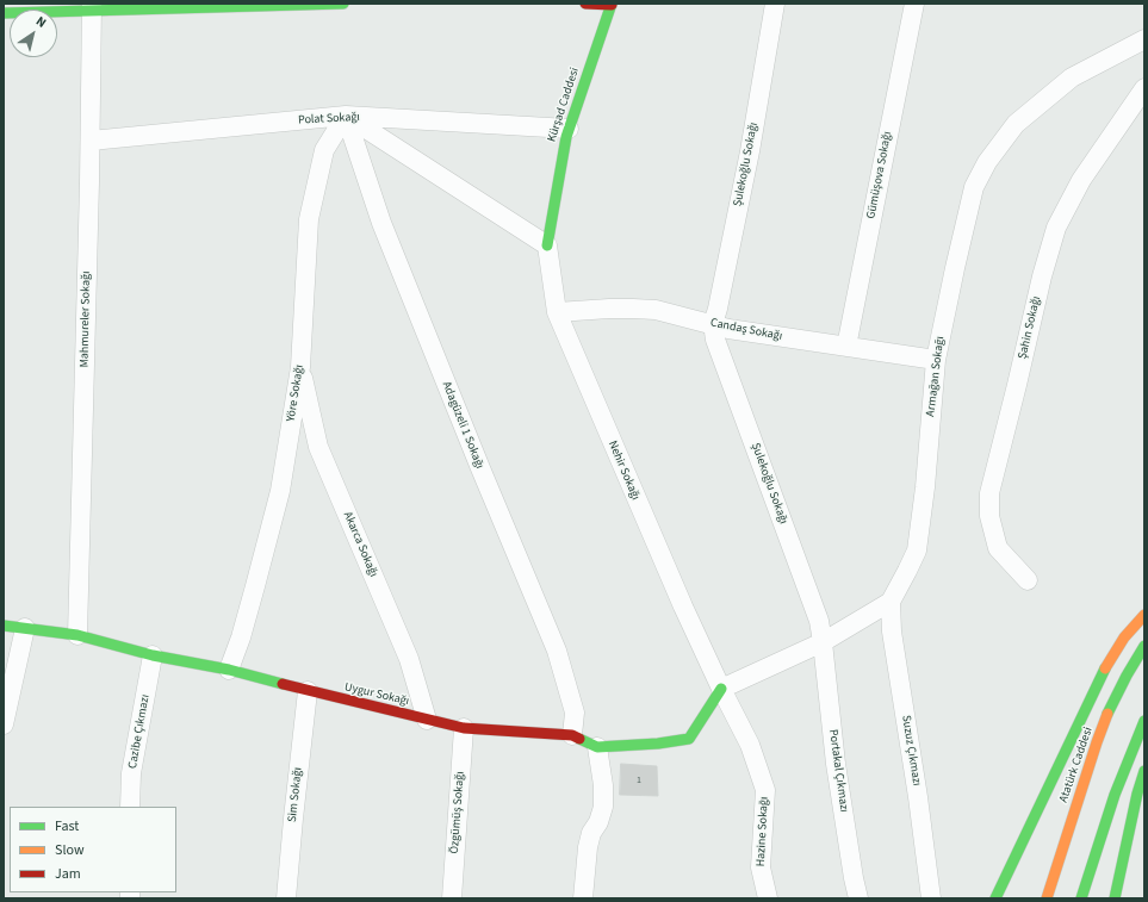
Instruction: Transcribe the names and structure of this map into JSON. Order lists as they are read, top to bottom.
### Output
{
  "streets": {
    "street": [
      "Kürşad Caddesi",
      "Polat Sokağı",
      "Şulekoğlu Sokağı",
      "Gümüşova Sokağı",
      "Mahmureler Sokağı",
      "Şahin Sokağı",
      "Candaş Sokağı",
      "Armaḡan Sokaḡı",
      "Yöre Sokağı",
      "Adagüzeli 1 Sokaḡı",
      "Nehir Sokağı",
      "Şulekoğlu Sokaḡı",
      "Akarca Sokağı",
      "Uygur Sokağı",
      "Cazibe Çıkmazı",
      "Suzuz Çıkmazı",
      "Atatürk Caddesi",
      "Portakal Çıkmazı",
      "Sim Sokağı",
      "Özgümüş Sokağı",
      "Hazine Sokaḡı"
    ]
  },
  "crossings": [
    ["Kürşad Caddesi", "Polat Sokağı"],
    ["Kürşad Caddesi", "Nehir Sokağı"],
    ["Polat Sokağı", "Mahmureler Sokağı"],
    ["Polat Sokağı", "Yöre Sokağı"],
    ["Polat Sokağı", "Adagüzeli 1 Sokaḡı"],
    ["Şulekoğlu Sokağı", "Candaş Sokağı"],
    ["Şulekoğlu Sokağı", "Şulekoğlu Sokaḡı"],
    ["Gümüşova Sokağı", "Candaş Sokağı"],
    ["Mahmureler Sokağı", "Uygur Sokağı"],
    ["Candaş Sokağı", "Armaḡan Sokaḡı"],
    ["Candaş Sokağı", "Nehir Sokağı"],
    ["Candaş Sokağı", "Şulekoğlu Sokaḡı"],
    ["Armaḡan Sokaḡı", "Nehir Sokağı"],
    ["Armaḡan Sokaḡı", "Şulekoğlu Sokaḡı"],
    ["Armaḡan Sokaḡı", "Uygur Sokağı"],
    ["Armaḡan Sokaḡı", "Suzuz Çıkmazı"],
    ["Armaḡan Sokaḡı", "Portakal Çıkmazı"],
    ["Armaḡan Sokaḡı", "Hazine Sokaḡı"],
    ["Yöre Sokağı", "Adagüzeli 1 Sokaḡı"],
    ["Yöre Sokağı", "Akarca Sokağı"],
    ["Yöre Sokağı", "Uygur Sokağı"],
    ["Adagüzeli 1 Sokaḡı", "Uygur Sokağı"],
    ["Nehir Sokağı", "Uygur Sokağı"],
    ["Nehir Sokağı", "Hazine Sokaḡı"],
    ["Şulekoğlu Sokaḡı", "Portakal Çıkmazı"],
    ["Akarca Sokağı", "Uygur Sokağı"],
    ["Uygur Sokağı", "Cazibe Çıkmazı"],
    ["Uygur Sokağı", "Sim Sokağı"],
    ["Uygur Sokağı", "Özgümüş Sokağı"],
    ["Uygur Sokağı", "Hazine Sokaḡı"]
  ],
  "house_numbers": ["1"],
  "legend": ["Fast", "Slow", "Jam"],
  "north": "top right"
}
